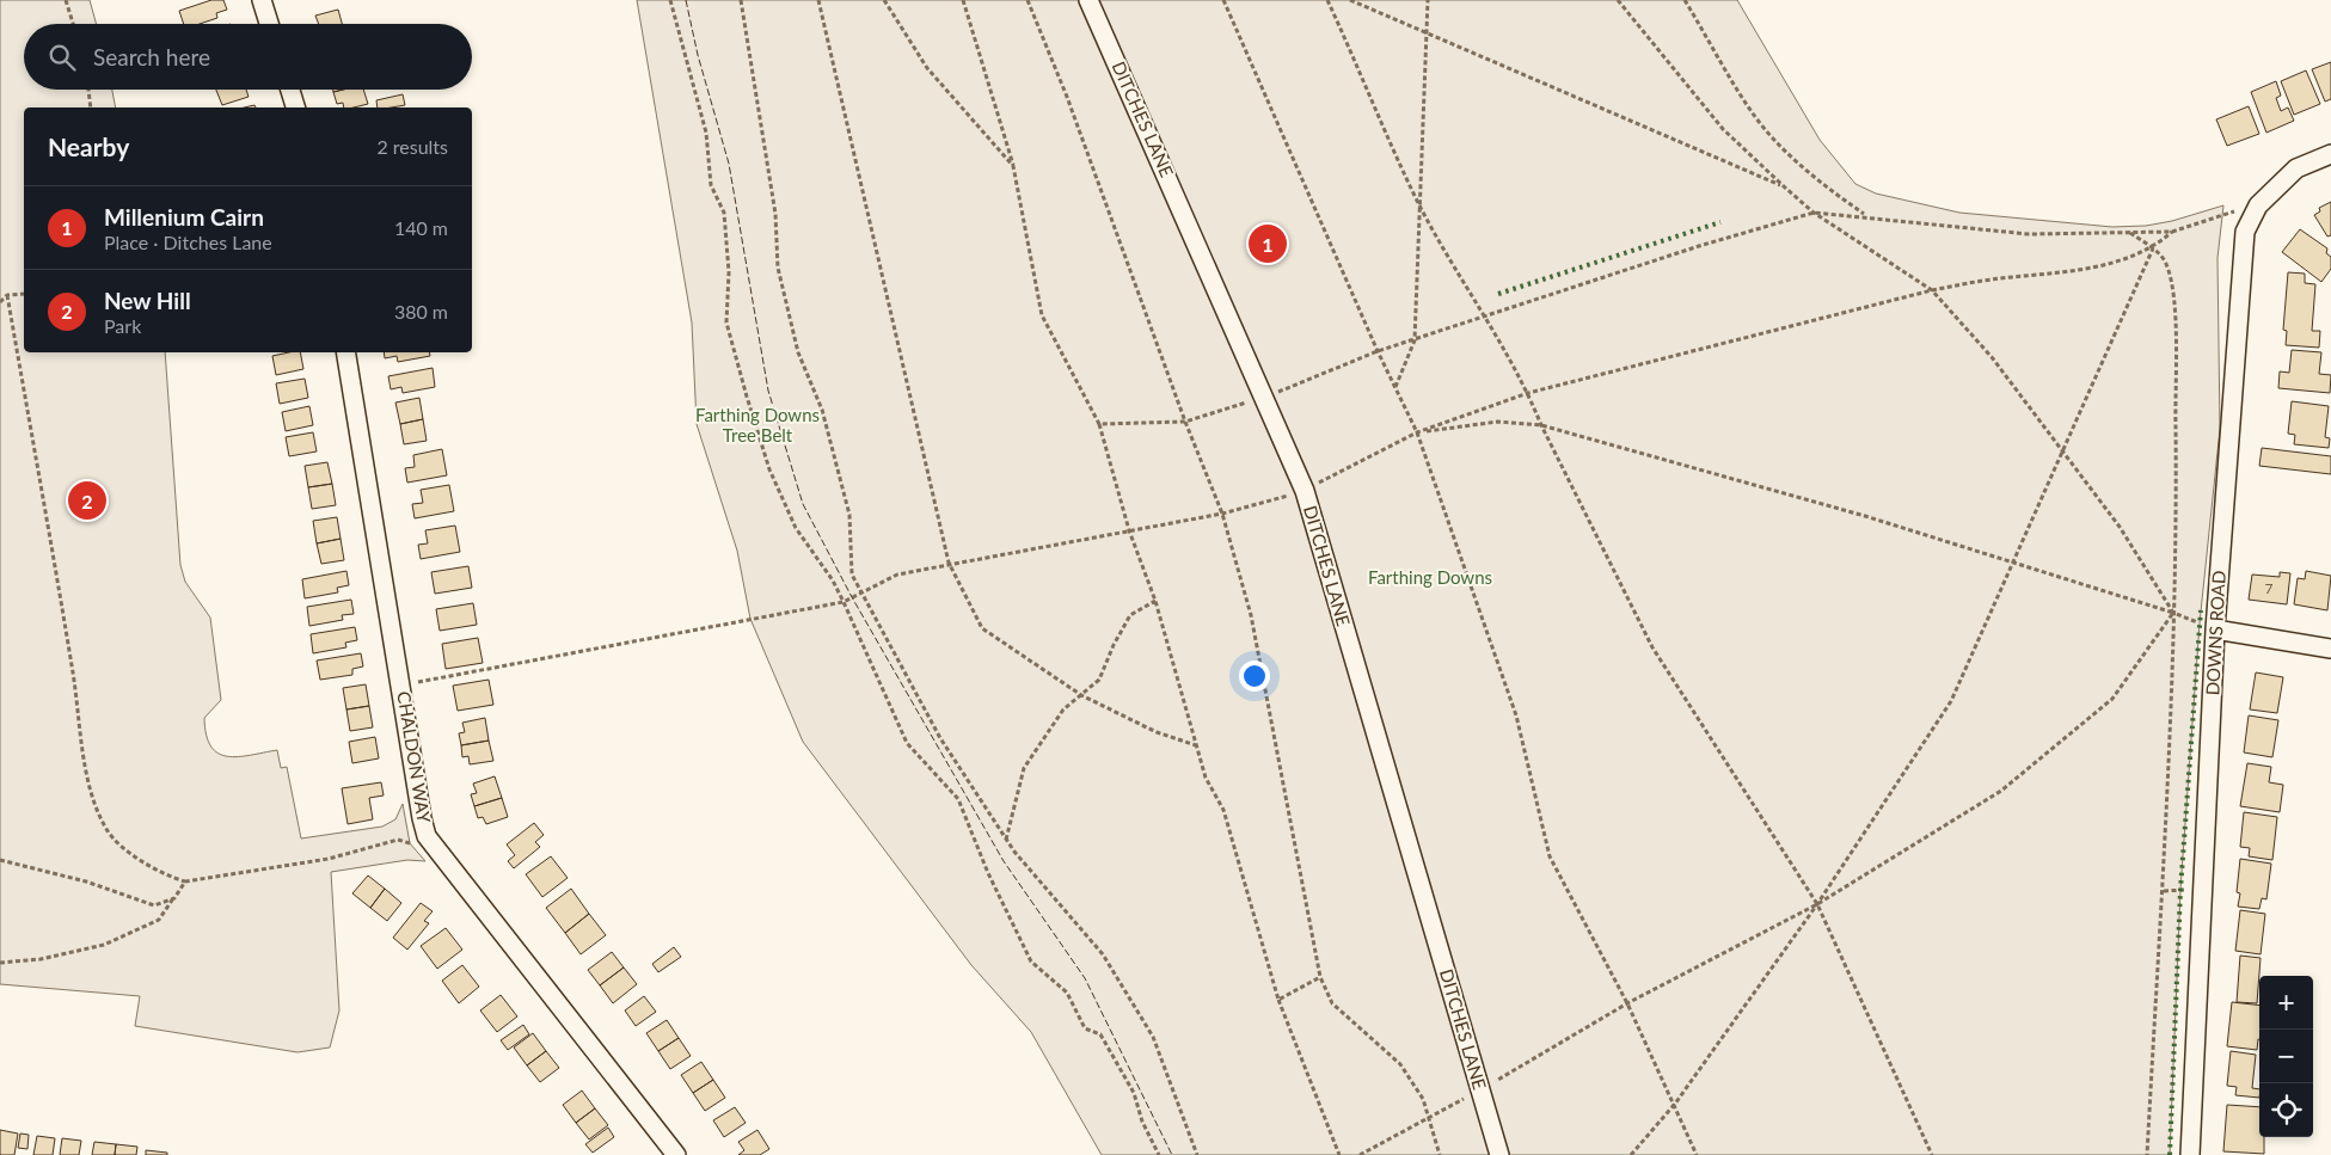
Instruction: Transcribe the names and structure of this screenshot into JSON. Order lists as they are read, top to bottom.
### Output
{
  "streets": {
    "street": ["DITCHES LANE", "DOWNS ROAD", "CHALDON WAY"]
  },
  "parks": ["Farthing Downs Tree Belt", "Farthing Downs"],
  "house_numbers": ["7"],
  "page": {
    "search": "Search here",
    "heading": ["Nearby", "2 results"],
    "list": [
      {
        "mark": "1",
        "name": "Millenium Cairn",
        "note": "Place · Ditches Lane",
        "value": "140 m"
      },
      {
        "mark": "2",
        "name": "New Hill",
        "note": "Park",
        "value": "380 m"
      }
    ],
    "pins": ["1", "2"],
    "map_buttons": ["+", "−"]
  }
}
